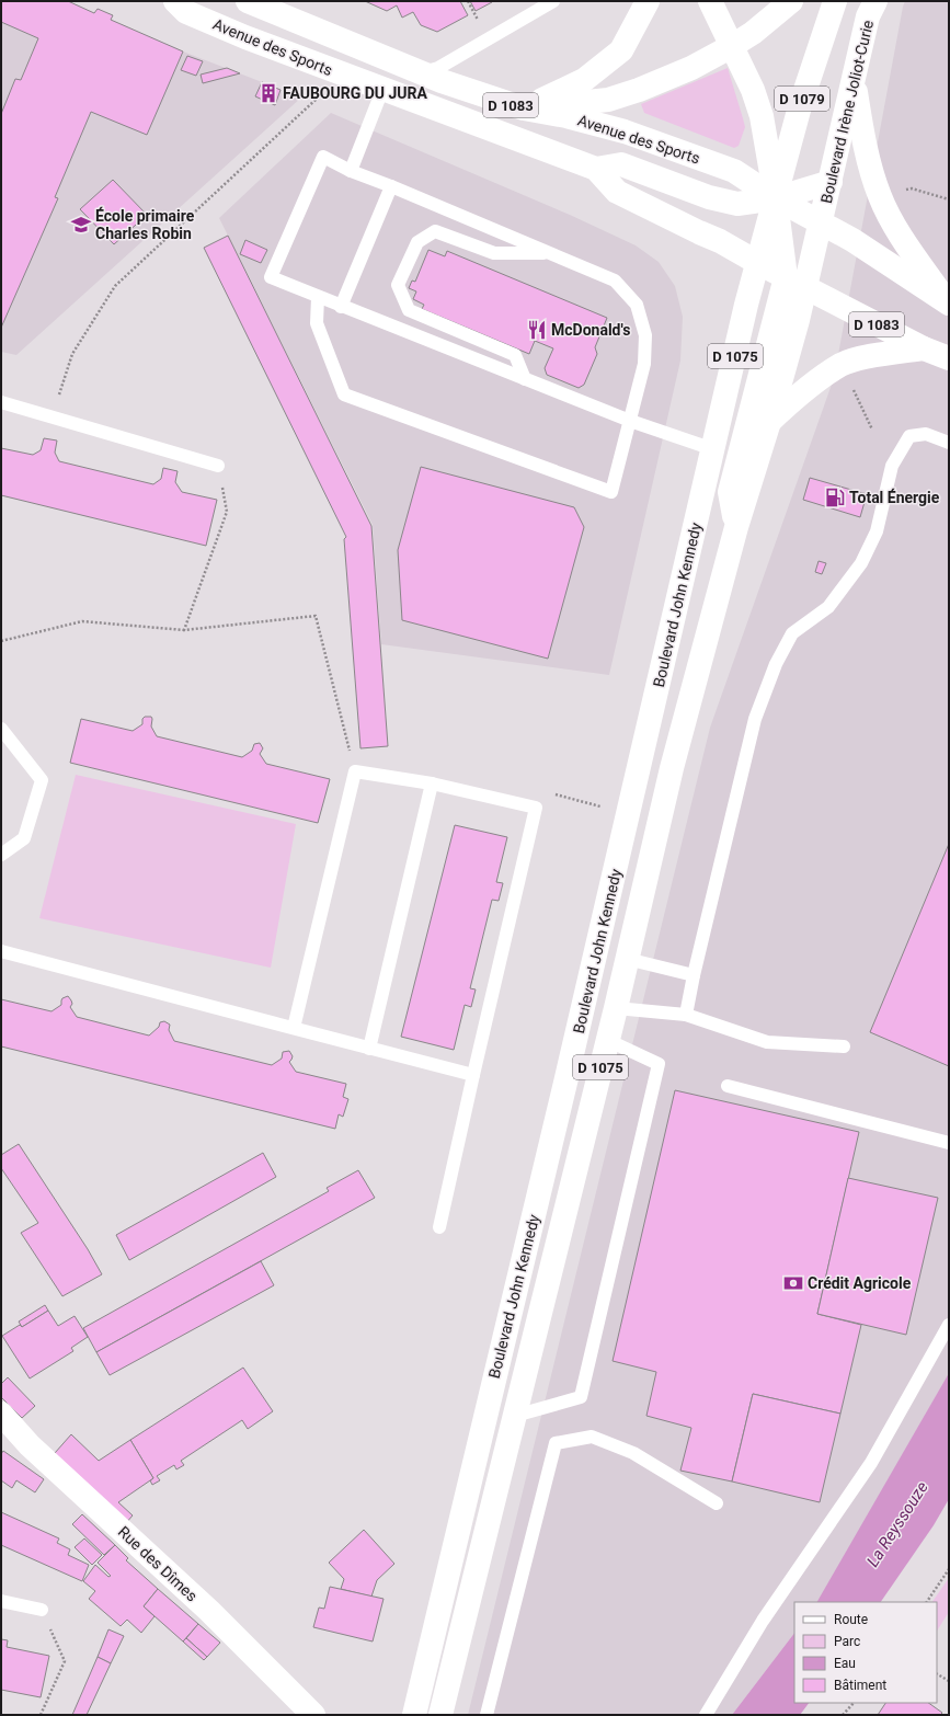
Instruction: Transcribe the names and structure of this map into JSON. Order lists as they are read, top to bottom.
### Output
{
  "streets": {
    "main road": [
      "Avenue des Sports",
      "D 1079",
      "D 1083",
      "Boulevard Irène Joliot-Curie",
      "D 1075",
      "Boulevard John Kennedy",
      "Rue des Dîmes"
    ]
  },
  "crossings": [
    ["Avenue des Sports", "D 1079"],
    ["Avenue des Sports", "D 1083"],
    ["Avenue des Sports", "Boulevard John Kennedy"],
    ["D 1079", "D 1083"],
    ["D 1079", "Boulevard Irène Joliot-Curie"],
    ["D 1079", "Boulevard John Kennedy"],
    ["D 1083", "Boulevard Irène Joliot-Curie"],
    ["D 1083", "Boulevard John Kennedy"]
  ],
  "water": ["La Reyssouze"],
  "places": {
    "building": ["FAUBOURG DU JURA"],
    "school or university": ["École primaire Charles Robin"],
    "restaurant": ["McDonald's"],
    "fuel station": ["Total Énergie"],
    "bank": ["Crédit Agricole"]
  },
  "legend": [
    "Route",
    "Parc",
    "Eau",
    "Bâtiment"
  ]
}
